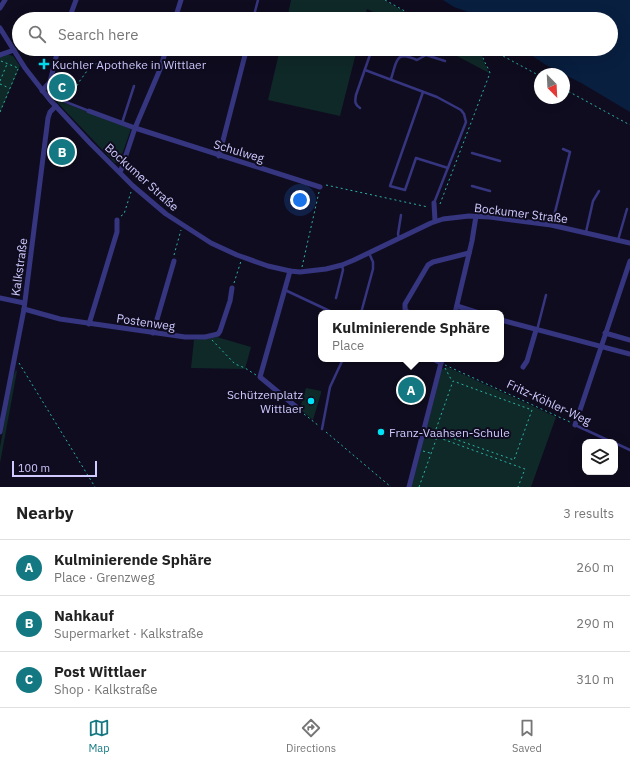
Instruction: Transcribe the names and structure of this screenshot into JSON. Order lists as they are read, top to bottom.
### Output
{
  "streets": {
    "street": [
      "Schulweg",
      "Bockumer Straße",
      "Kalkstraße",
      "Postenweg"
    ],
    "lane": ["Fritz-Köhler-Weg"]
  },
  "crossings": [
    ["Schulweg", "Bockumer Straße"],
    ["Bockumer Straße", "Kalkstraße"],
    ["Kalkstraße", "Postenweg"]
  ],
  "places": {
    "health": ["Kuchler Apotheke in Wittlaer"],
    "other": ["Schützenplatz Wittlaer", "Franz-Vaahsen-Schule"]
  },
  "scale_bar": "100 m",
  "north": "bottom right",
  "page": {
    "search": "Search here",
    "pins": ["C", "B", "A"],
    "popup": ["Kulminierende Sphäre", "Place"],
    "scale": "100 m",
    "heading": ["Nearby", "3 results"],
    "list": [
      {
        "mark": "A",
        "name": "Kulminierende Sphäre",
        "note": "Place · Grenzweg",
        "value": "260 m"
      },
      {
        "mark": "B",
        "name": "Nahkauf",
        "note": "Supermarket · Kalkstraße",
        "value": "290 m"
      },
      {
        "mark": "C",
        "name": "Post Wittlaer",
        "note": "Shop · Kalkstraße",
        "value": "310 m"
      }
    ],
    "nav": ["Map", "Directions", "Saved"]
  }
}
